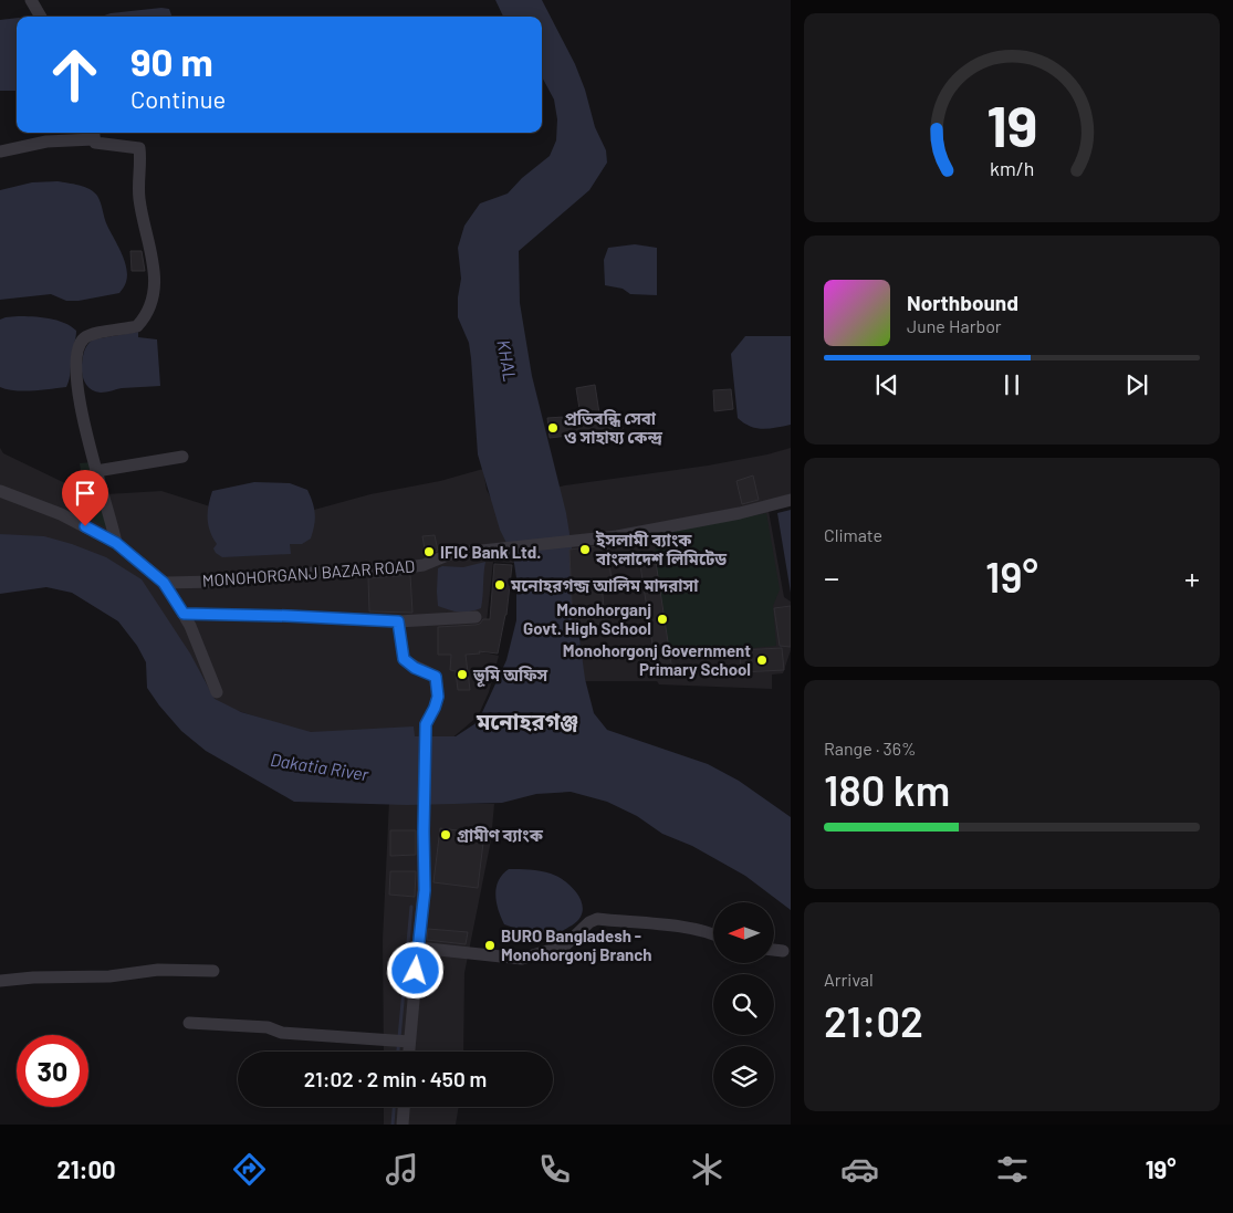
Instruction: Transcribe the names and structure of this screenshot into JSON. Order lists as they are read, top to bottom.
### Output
{
  "streets": {
    "street": ["MONOHORGANJ BAZAR ROAD"]
  },
  "districts": ["মনোহরগঞ্জ"],
  "water": ["KHAL", "Dakatia River"],
  "places": [
    "প্রতিবন্ধি সেবা ও সাহায্য কেন্দ্র",
    "ইসলামী ব্যাংক বাংলাদেশ লিমিটেড",
    "IFIC Bank Ltd.",
    "মনোহরগন্জ আলিম মাদরাসা",
    "Monohorganj Govt. High School",
    "Monohorgonj Government Primary School",
    "ভূমি অফিস",
    "গ্রামীণ ব্যাংক",
    "BURO Bangladesh - Monohorgonj Branch"
  ],
  "north": "left",
  "page": {
    "turn": ["90 m", "Continue"],
    "song": ["Northbound", "June Harbor"],
    "tile": [
      "Climate",
      ["Range · 36%", "180 km"],
      ["Arrival", "21:02"]
    ],
    "heat": ["−", "19°", "+"],
    "limit": "30",
    "trip": "21:02 · 2 min · 450 m",
    "tabs": ["21:00", "19°"],
    "gauge": ["19", "km/h"]
  }
}
